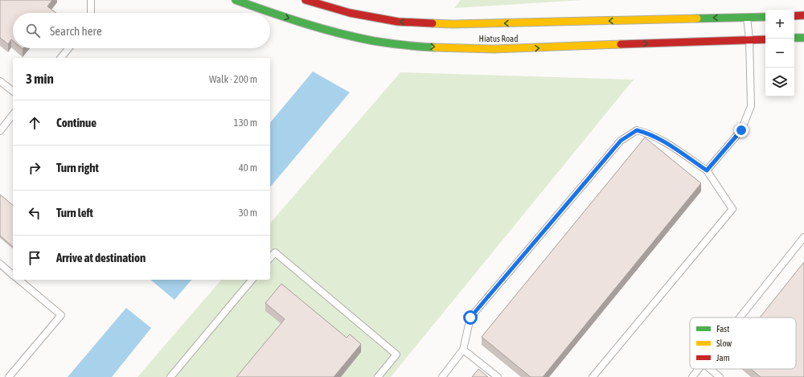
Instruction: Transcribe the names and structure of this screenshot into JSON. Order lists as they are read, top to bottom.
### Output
{
  "streets": {
    "main road": ["Hiatus Road"]
  },
  "legend": ["Fast", "Slow", "Jam"],
  "page": {
    "map_buttons": ["+", "−"],
    "search": "Search here",
    "heading": ["3 min", "Walk · 200 m"],
    "list": [
      ["Continue", "130 m"],
      ["Turn right", "40 m"],
      ["Turn left", "30 m"],
      "Arrive at destination"
    ]
  }
}
